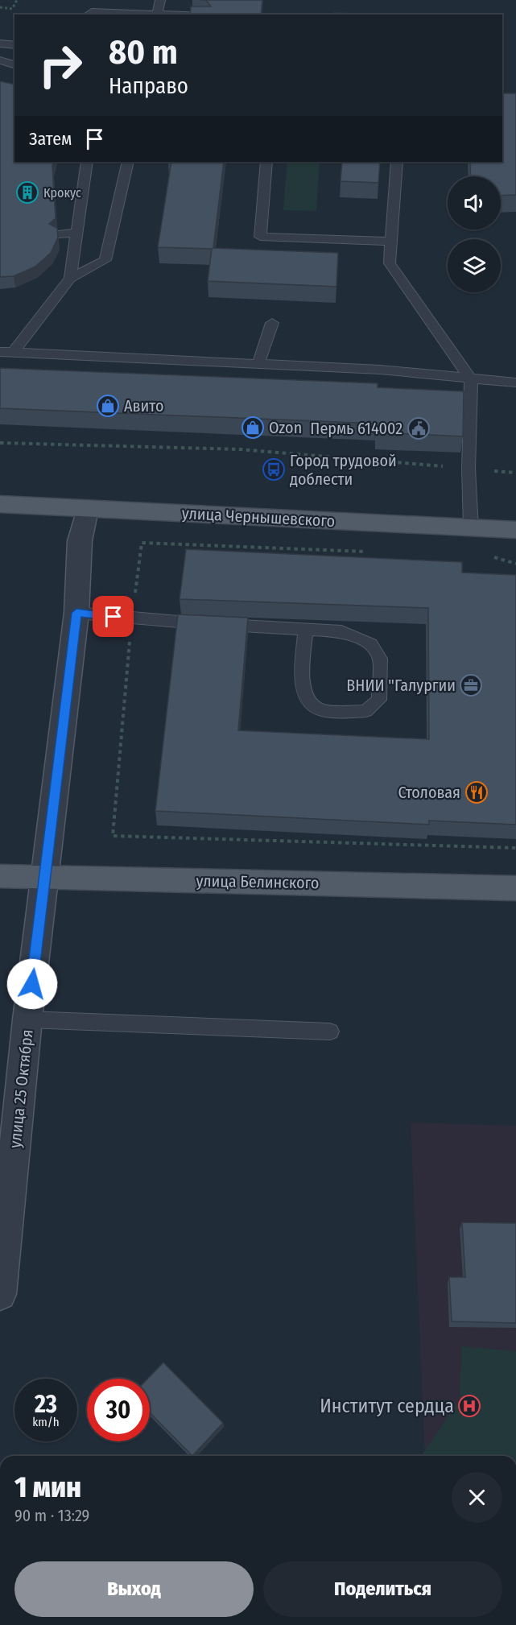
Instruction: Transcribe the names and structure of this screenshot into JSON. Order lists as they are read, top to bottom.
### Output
{
  "streets": {
    "main road": ["улица Чернышевского", "улица Белинского"],
    "street": ["улица 25 Октября"]
  },
  "crossings": [
    ["улица Чернышевского", "улица 25 Октября"],
    ["улица Белинского", "улица 25 Октября"]
  ],
  "places": {
    "building": ["Крокус"],
    "shop": ["Авито", "Ozon"],
    "public building": ["Пермь 614002"],
    "bus stop": ["Город трудовой доблести"],
    "office": ["ВНИИ \"Галургии"],
    "restaurant": ["Столовая"],
    "hospital": ["Институт сердца"]
  },
  "page": {
    "turn": ["80 m", "Направо"],
    "then": "Затем",
    "speed": "23 km/h",
    "limit": "30",
    "heading": ["1 мин", "90 m · 13:29"],
    "buttons": ["Выход", "Поделиться"]
  }
}
